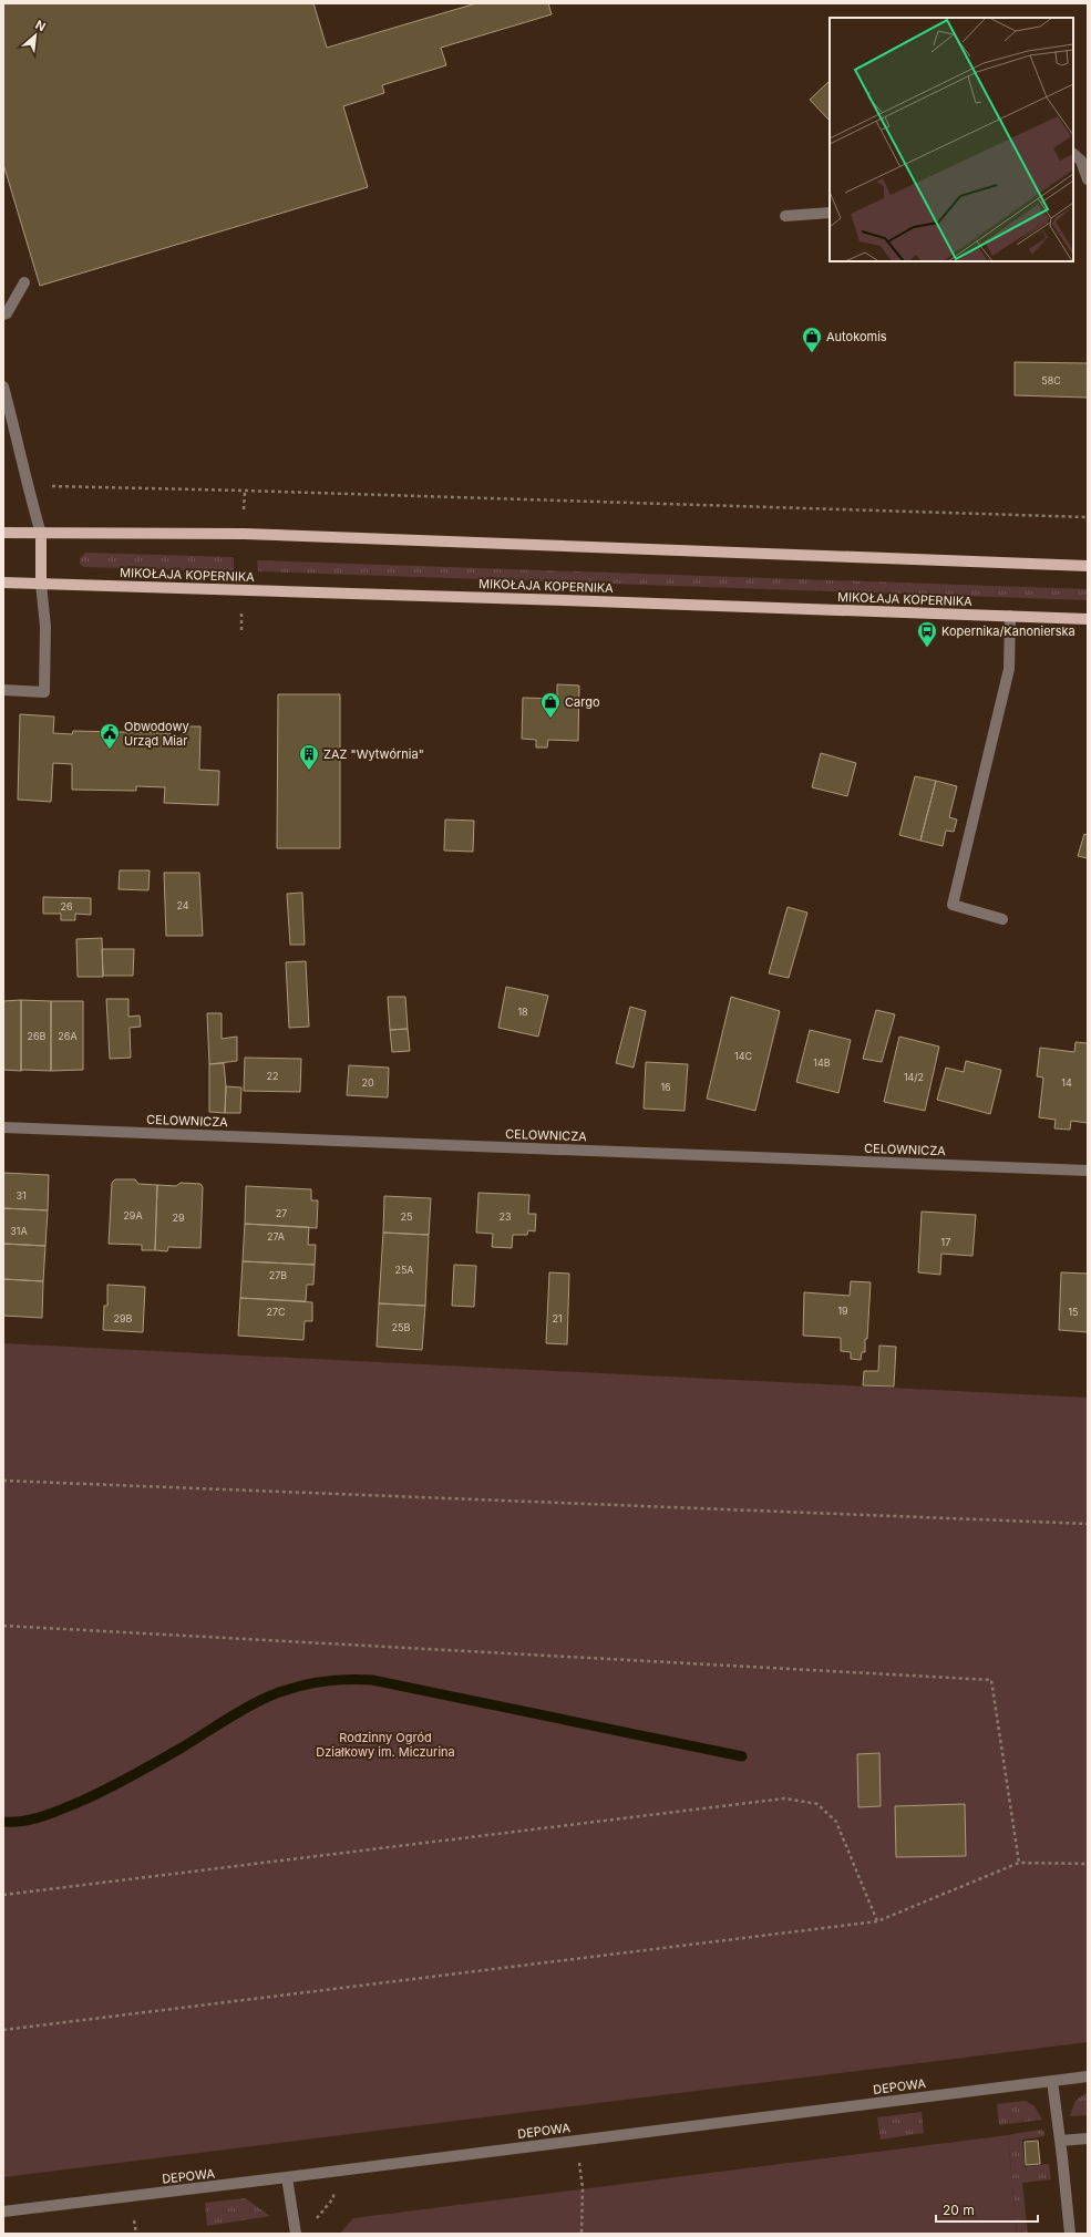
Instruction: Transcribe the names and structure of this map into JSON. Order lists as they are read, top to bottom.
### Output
{
  "streets": {
    "main road": ["MIKOŁAJA KOPERNIKA"],
    "street": ["CELOWNICZA", "DEPOWA"]
  },
  "parks": ["Rodzinny Ogród Działkowy im. Miczurina"],
  "places": {
    "shop": ["Autokomis", "Cargo"],
    "bus stop": ["Kopernika/Kanonierska"],
    "public building": ["Obwodowy Urząd Miar"],
    "building": ["ZAZ \"Wytwórnia\""]
  },
  "house_numbers": [
    "58C",
    "24",
    "26",
    "18",
    "26B",
    "26A",
    "14C",
    "14B",
    "22",
    "14/2",
    "20",
    "14",
    "16",
    "31",
    "27",
    "29A",
    "25",
    "23",
    "29",
    "31A",
    "27A",
    "17",
    "25A",
    "27B",
    "19",
    "27C",
    "15",
    "29B",
    "21",
    "25B"
  ],
  "scale_bar": "20 m",
  "north": "top right"
}
